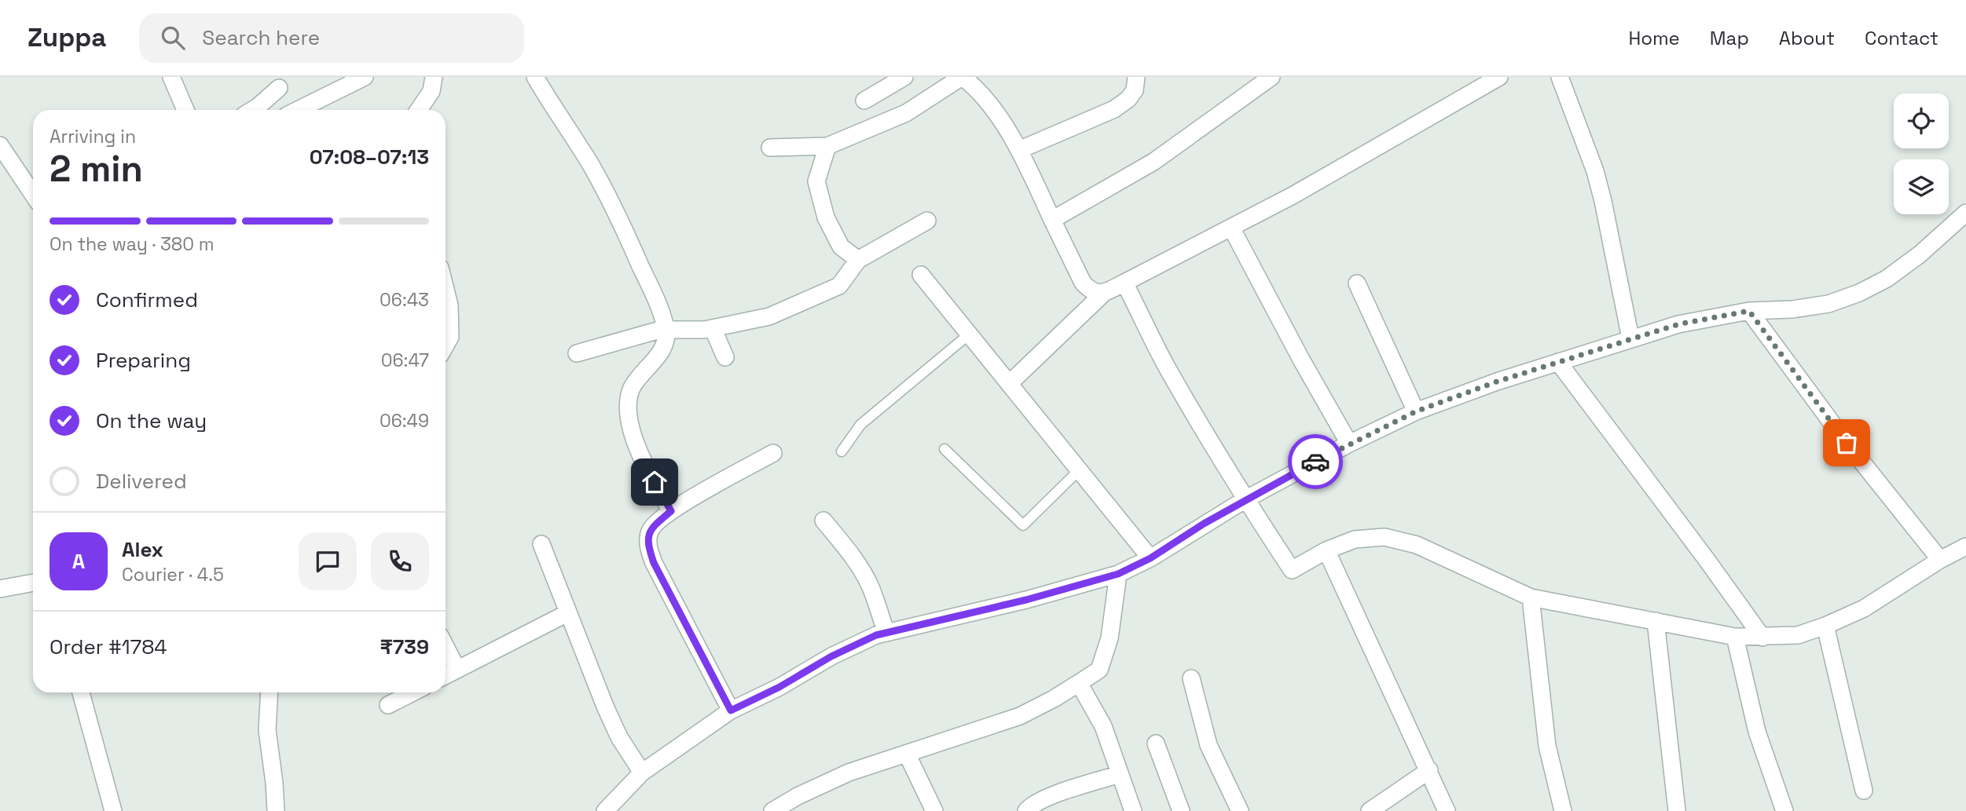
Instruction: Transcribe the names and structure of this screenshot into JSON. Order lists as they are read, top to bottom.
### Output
{
  "page": {
    "header": "Zuppa",
    "search": "Search here",
    "nav": [
      "Home",
      "Map",
      "About",
      "Contact"
    ],
    "heading": ["2 min", "Arriving in", "07:08–07:13"],
    "panel": [
      "Alex",
      "Courier · 4.5",
      "Order #1784",
      "₹739"
    ],
    "bar": "On the way · 380 m",
    "list": [
      ["Confirmed", "06:43"],
      ["Preparing", "06:47"],
      ["On the way", "06:49"],
      "Delivered"
    ],
    "round": "A"
  }
}
